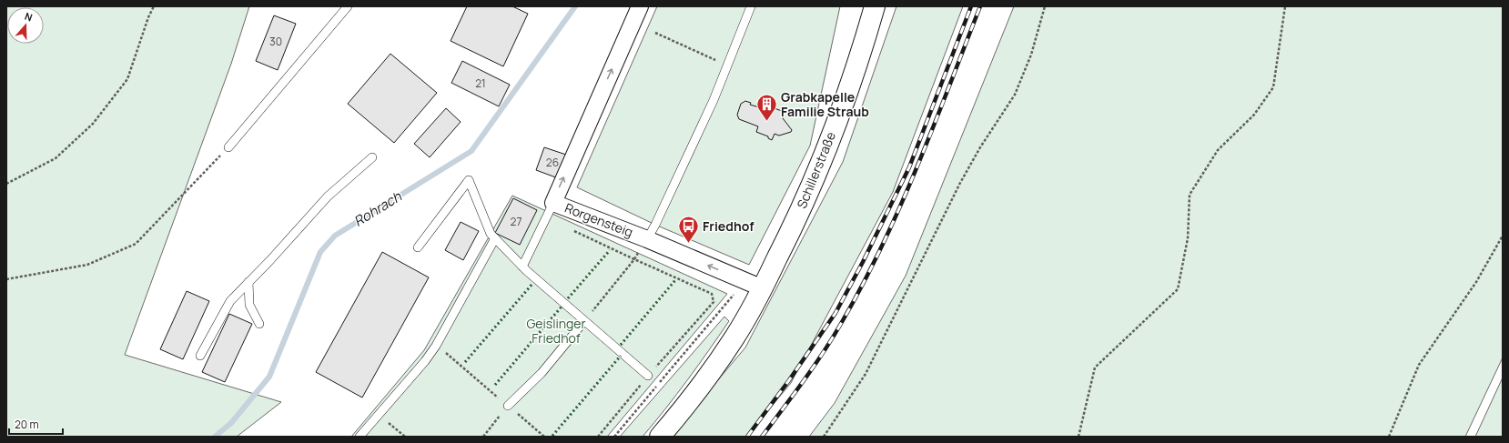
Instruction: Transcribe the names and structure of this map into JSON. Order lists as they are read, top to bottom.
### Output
{
  "streets": {
    "main road": ["Schillerstraße"],
    "street": ["Rorgensteig"]
  },
  "crossings": [
    ["Schillerstraße", "Rorgensteig"]
  ],
  "water": ["Rohrach"],
  "parks": ["Geislinger Friedhof"],
  "places": {
    "building": ["Grabkapelle Familie Straub"],
    "bus stop": ["Friedhof"]
  },
  "house_numbers": [
    "30",
    "21",
    "26",
    "27"
  ],
  "scale_bar": "20 m",
  "north": "top"
}
